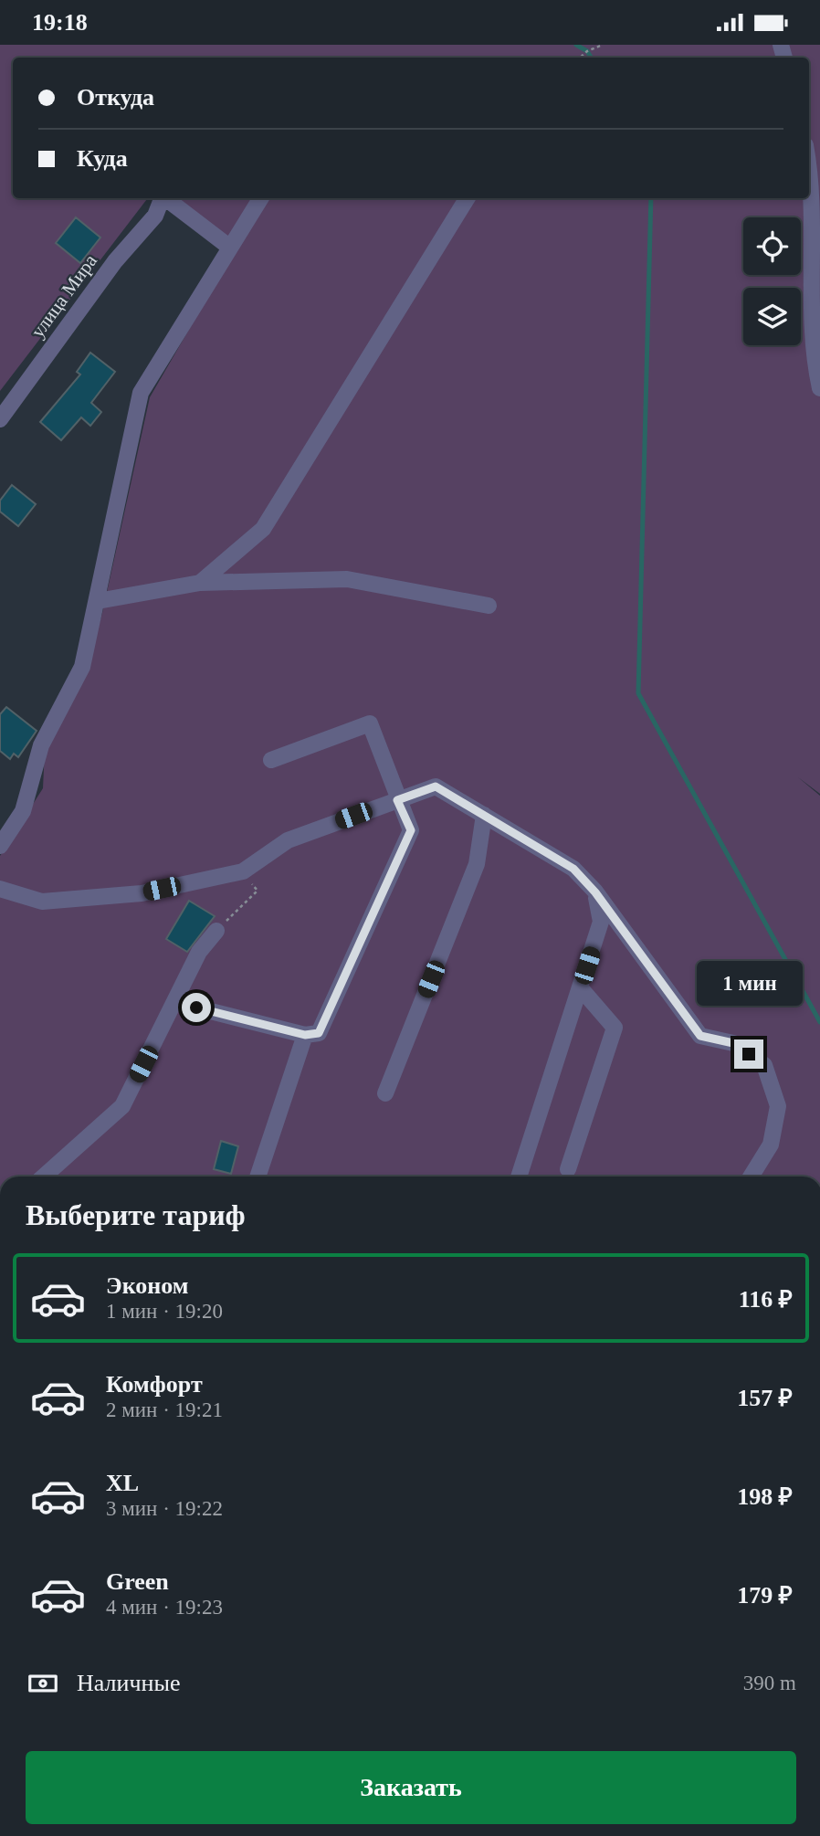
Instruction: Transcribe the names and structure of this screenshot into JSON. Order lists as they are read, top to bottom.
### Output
{
  "streets": {
    "street": ["улица Мира"]
  },
  "page": {
    "status": "19:18",
    "banner": ["Откуда", "Куда"],
    "bubble": "1 мин",
    "heading": "Выберите тариф",
    "list": [
      {
        "name": "Эконом",
        "note": "1 мин · 19:20",
        "value": "116 ₽"
      },
      {
        "name": "Комфорт",
        "note": "2 мин · 19:21",
        "value": "157 ₽"
      },
      {
        "name": "XL",
        "note": "3 мин · 19:22",
        "value": "198 ₽"
      },
      {
        "name": "Green",
        "note": "4 мин · 19:23",
        "value": "179 ₽"
      }
    ],
    "pay": ["Наличные", "390 m"],
    "buttons": "Заказать"
  }
}
